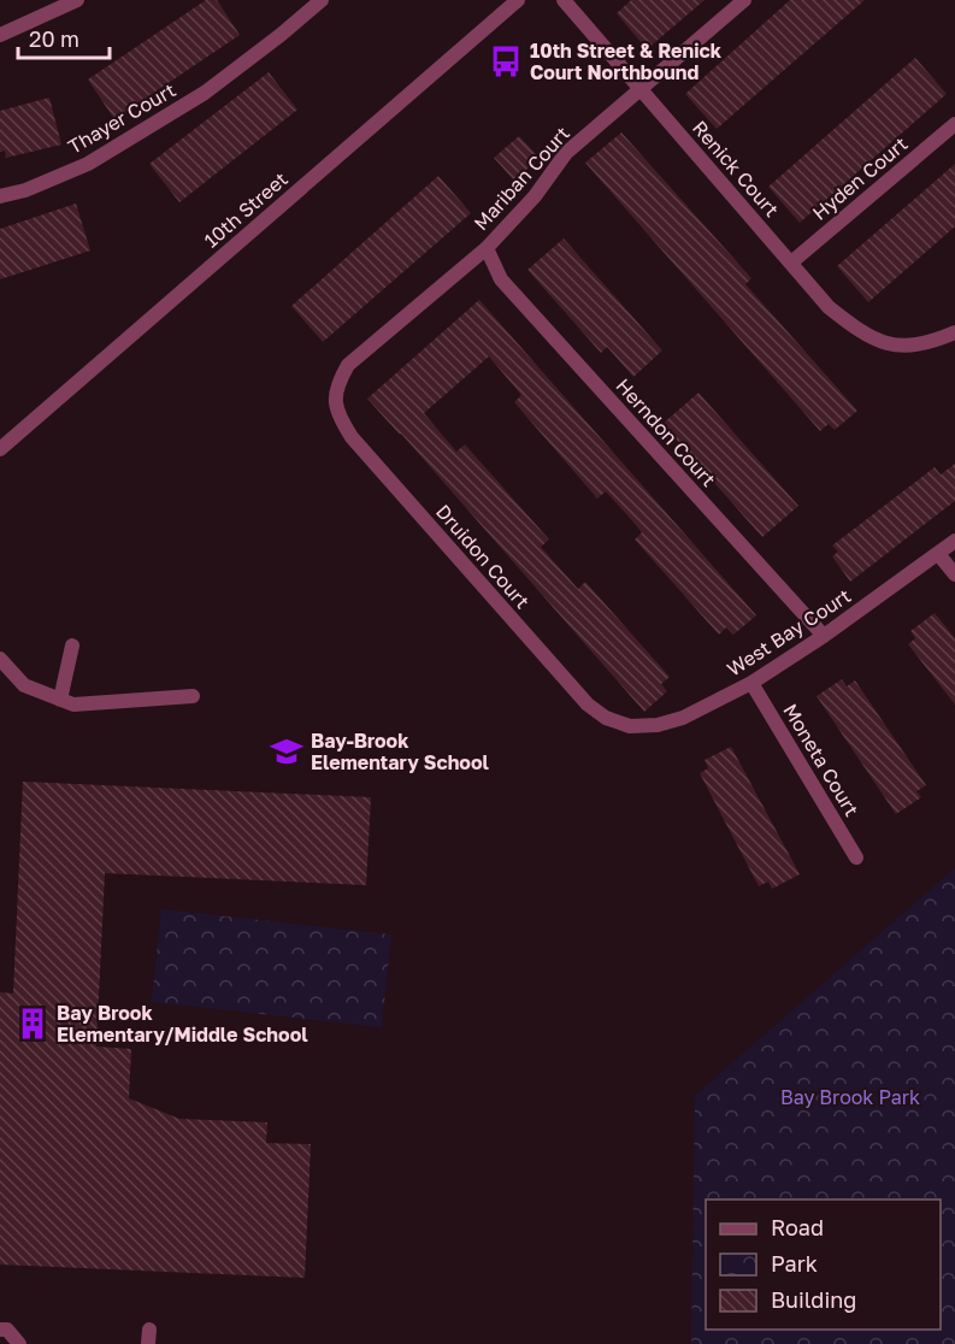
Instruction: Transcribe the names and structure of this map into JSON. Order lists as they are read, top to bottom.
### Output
{
  "streets": {
    "street": [
      "Thayer Court",
      "Renick Court",
      "Mariban Court",
      "Hyden Court",
      "10th Street",
      "Herndon Court",
      "Druidon Court",
      "West Bay Court",
      "Moneta Court"
    ]
  },
  "crossings": [
    ["Renick Court", "Mariban Court"],
    ["Renick Court", "Hyden Court"],
    ["Mariban Court", "Herndon Court"],
    ["Mariban Court", "Druidon Court"],
    ["Herndon Court", "West Bay Court"],
    ["Druidon Court", "West Bay Court"],
    ["West Bay Court", "Moneta Court"]
  ],
  "parks": ["Bay Brook Park"],
  "places": {
    "bus stop": ["10th Street & Renick Court Northbound"],
    "school or university": ["Bay-Brook Elementary School"],
    "building": ["Bay Brook Elementary/Middle School"]
  },
  "legend": ["Road", "Park", "Building"],
  "scale_bar": "20 m"
}
